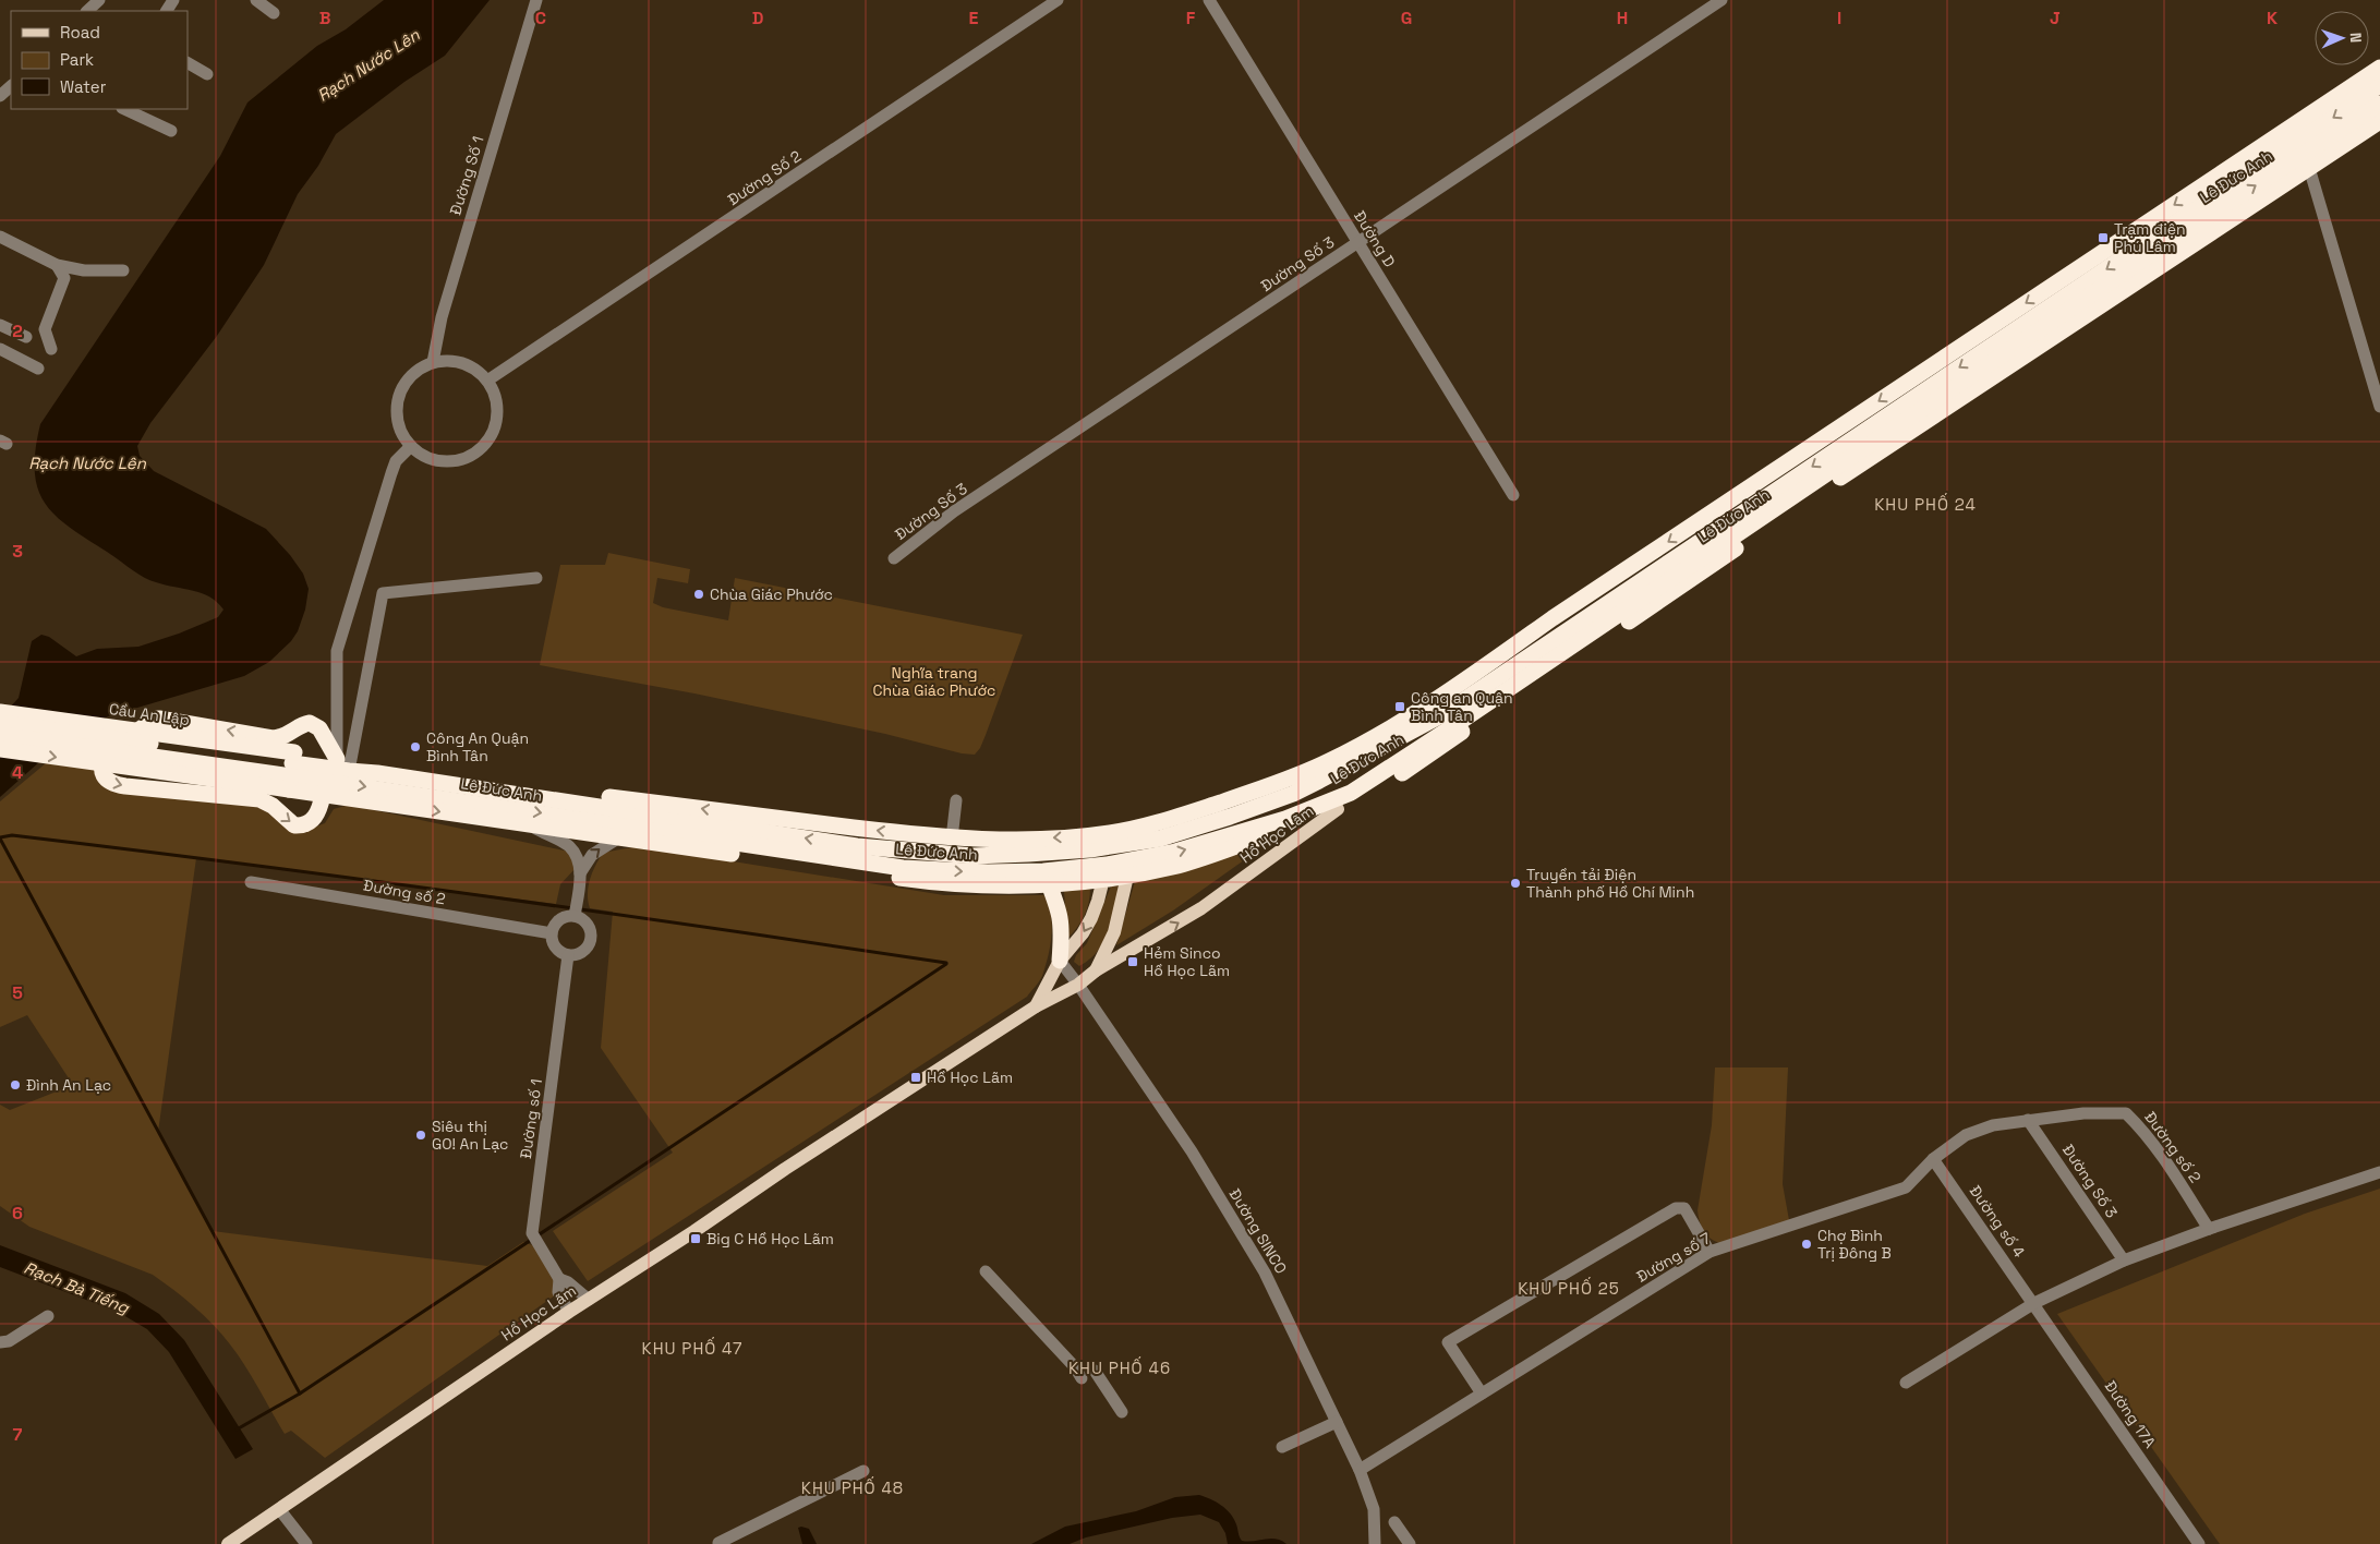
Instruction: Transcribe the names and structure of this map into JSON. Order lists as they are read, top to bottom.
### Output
{
  "streets": {
    "highway": ["Lê Đức Anh", "Cầu An Lập"],
    "main road": ["Hồ Học Lãm"],
    "street": [
      "Đường Số 1",
      "Đường Số 2",
      "Đường D",
      "Đường Số 3",
      "Đường số 2",
      "Đường số 1",
      "Đường số 4",
      "Đường SINCO",
      "Đường số 7",
      "Đường 17A"
    ]
  },
  "crossings": [
    ["Đường Số 1", "Đường Số 2"],
    ["Lê Đức Anh", "Cầu An Lập"],
    ["Lê Đức Anh", "Hồ Học Lãm"],
    ["Đường D", "Đường Số 3"],
    ["Đường Số 3", "Đường số 2"],
    ["Đường Số 3", "Đường số 7"],
    ["Hồ Học Lãm", "Đường số 1"],
    ["Hồ Học Lãm", "Đường SINCO"],
    ["Đường số 2", "Đường số 1"],
    ["Đường số 2", "Đường số 7"],
    ["Đường số 4", "Đường số 7"],
    ["Đường số 4", "Đường 17A"],
    ["Đường SINCO", "Đường số 7"]
  ],
  "districts": [
    "KHU PHỐ 24",
    "KHU PHỐ 25",
    "KHU PHỐ 47",
    "KHU PHỐ 46",
    "KHU PHỐ 48"
  ],
  "water": ["Rạch Nước Lên", "Rạch Bà Tiếng"],
  "parks": ["Nghĩa trang Chùa Giác Phước"],
  "places": {
    "transit": [
      "Trạm điện Phú Lâm",
      "Công an Quận Bình Tân",
      "Hẻm Sinco Hồ Học Lãm",
      "Hồ Học Lãm",
      "Big C Hồ Học Lãm"
    ],
    "other": [
      "Chùa Giác Phước",
      "Công An Quận Bình Tân",
      "Truyền tải Điện Thành phố Hồ Chí Minh",
      "Đình An Lạc",
      "Siêu thị GO! An Lạc",
      "Chợ Bình Trị Đông B"
    ]
  },
  "legend": ["Road", "Park", "Water"],
  "north": "right",
  "grid": {
    "columns": [
      "B",
      "C",
      "D",
      "E",
      "F",
      "G",
      "H",
      "I",
      "J",
      "K"
    ],
    "rows": [
      "2",
      "3",
      "4",
      "5",
      "6",
      "7"
    ]
  }
}
